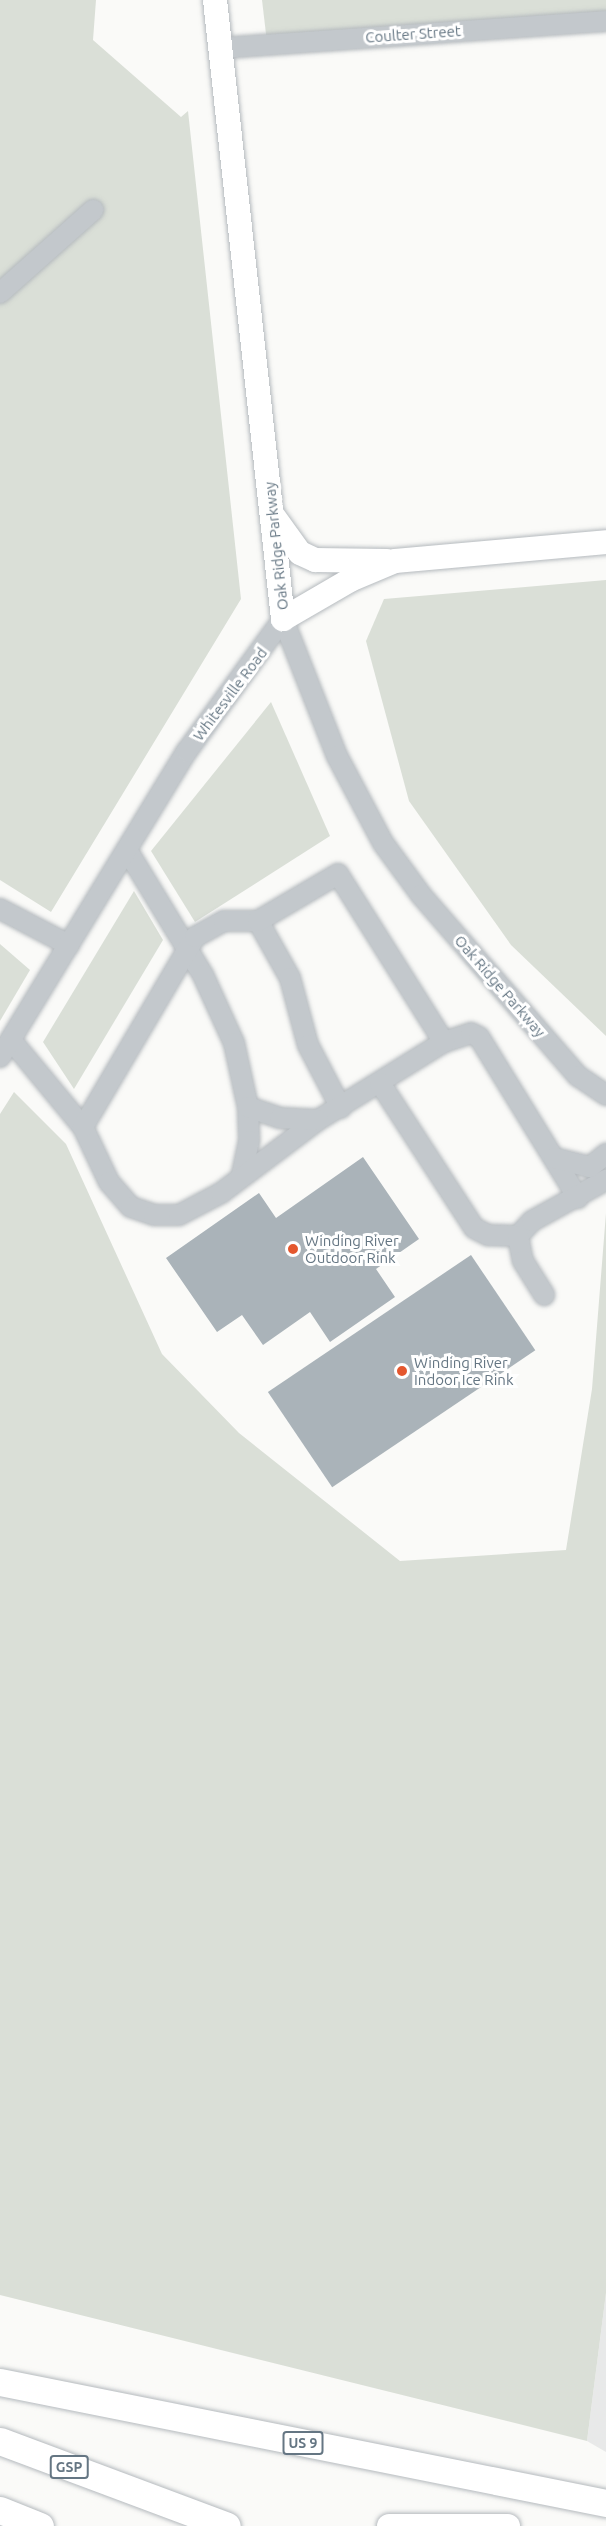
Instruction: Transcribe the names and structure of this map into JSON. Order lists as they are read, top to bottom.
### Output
{
  "streets": {
    "highway": ["US 9", "GSP"],
    "main road": ["Oak Ridge Parkway", "Whitesville Road"],
    "street": ["Coulter Street"]
  },
  "crossings": [
    ["Coulter Street", "Oak Ridge Parkway"],
    ["Oak Ridge Parkway", "Whitesville Road"]
  ],
  "places": ["Winding River Outdoor Rink", "Winding River Indoor Ice Rink"]
}
